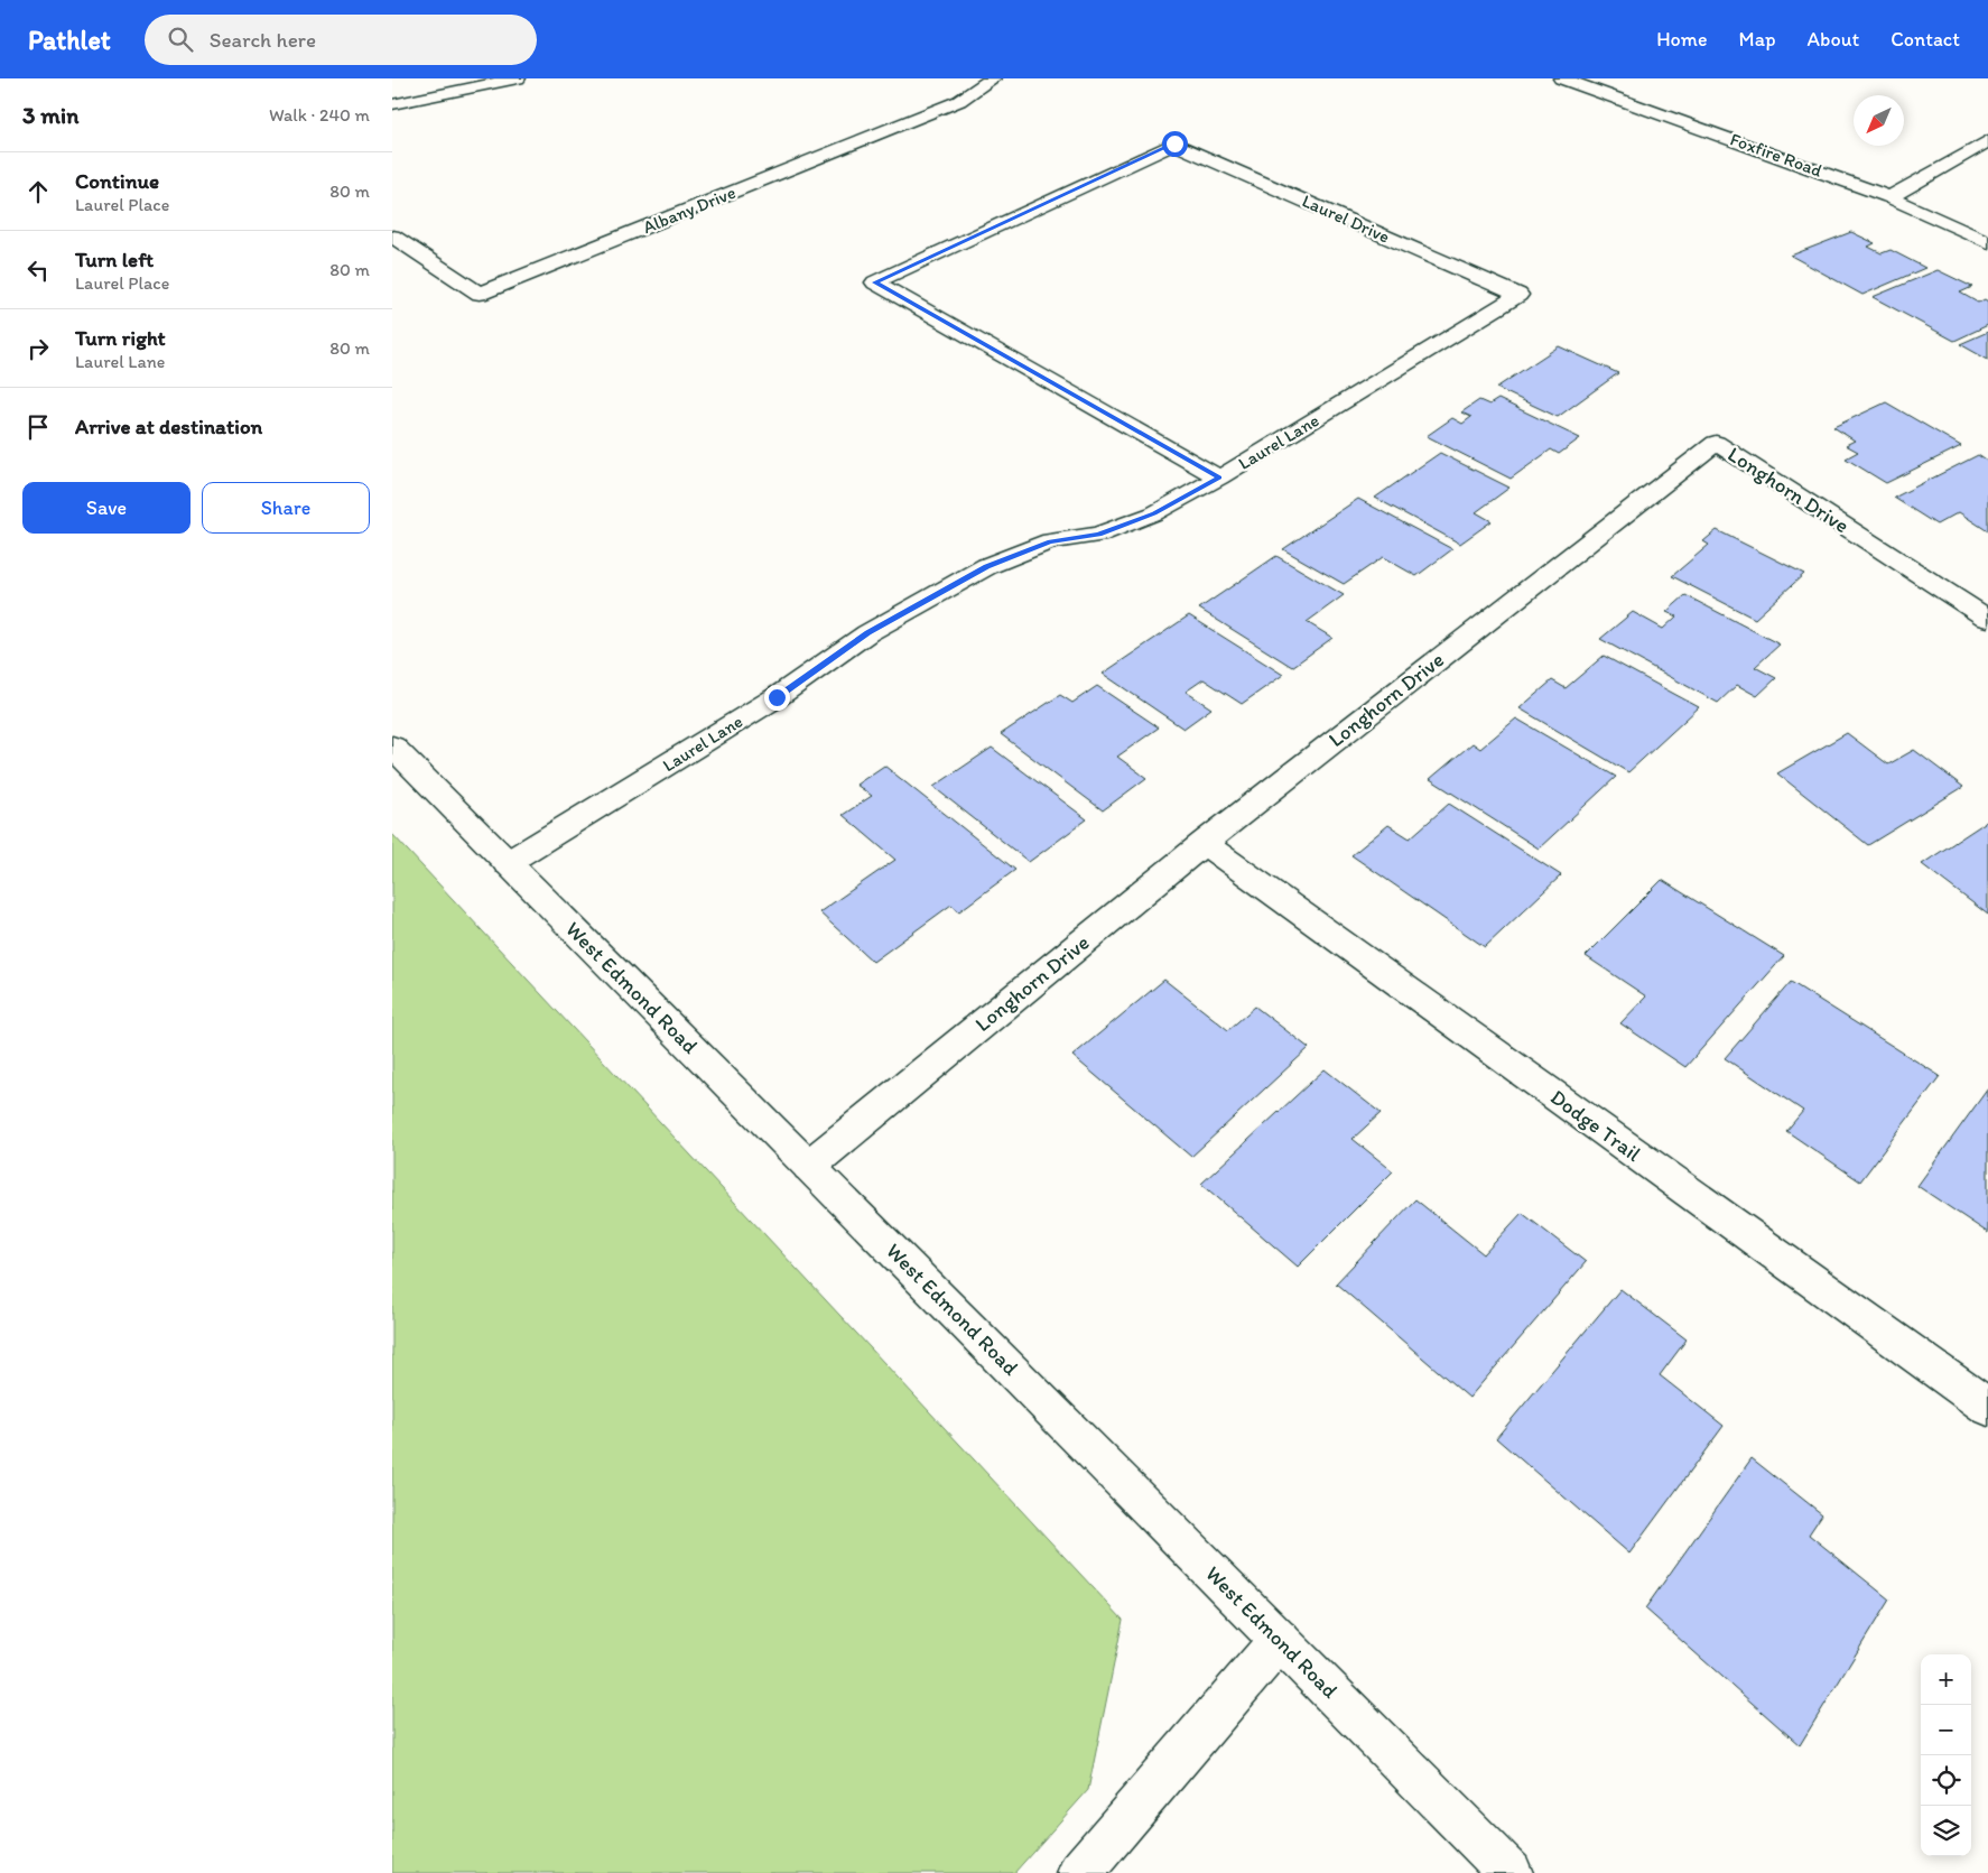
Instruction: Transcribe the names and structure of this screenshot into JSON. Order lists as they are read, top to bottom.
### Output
{
  "streets": {
    "street": [
      "Foxfire Road",
      "Albany Drive",
      "Laurel Drive",
      "Laurel Lane",
      "Longhorn Drive",
      "West Edmond Road",
      "Dodge Trail"
    ]
  },
  "crossings": [
    ["Laurel Drive", "Laurel Lane"],
    ["Laurel Lane", "West Edmond Road"],
    ["Longhorn Drive", "West Edmond Road"],
    ["Longhorn Drive", "Dodge Trail"]
  ],
  "north": "bottom left",
  "page": {
    "header": "Pathlet",
    "search": "Search here",
    "nav": [
      "Home",
      "Map",
      "About",
      "Contact"
    ],
    "heading": ["3 min", "Walk · 240 m"],
    "list": [
      ["Continue", "Laurel Place", "80 m"],
      ["Turn left", "Laurel Place", "80 m"],
      ["Turn right", "Laurel Lane", "80 m"],
      "Arrive at destination"
    ],
    "buttons": ["Save", "Share"],
    "map_buttons": ["+", "−"]
  }
}
